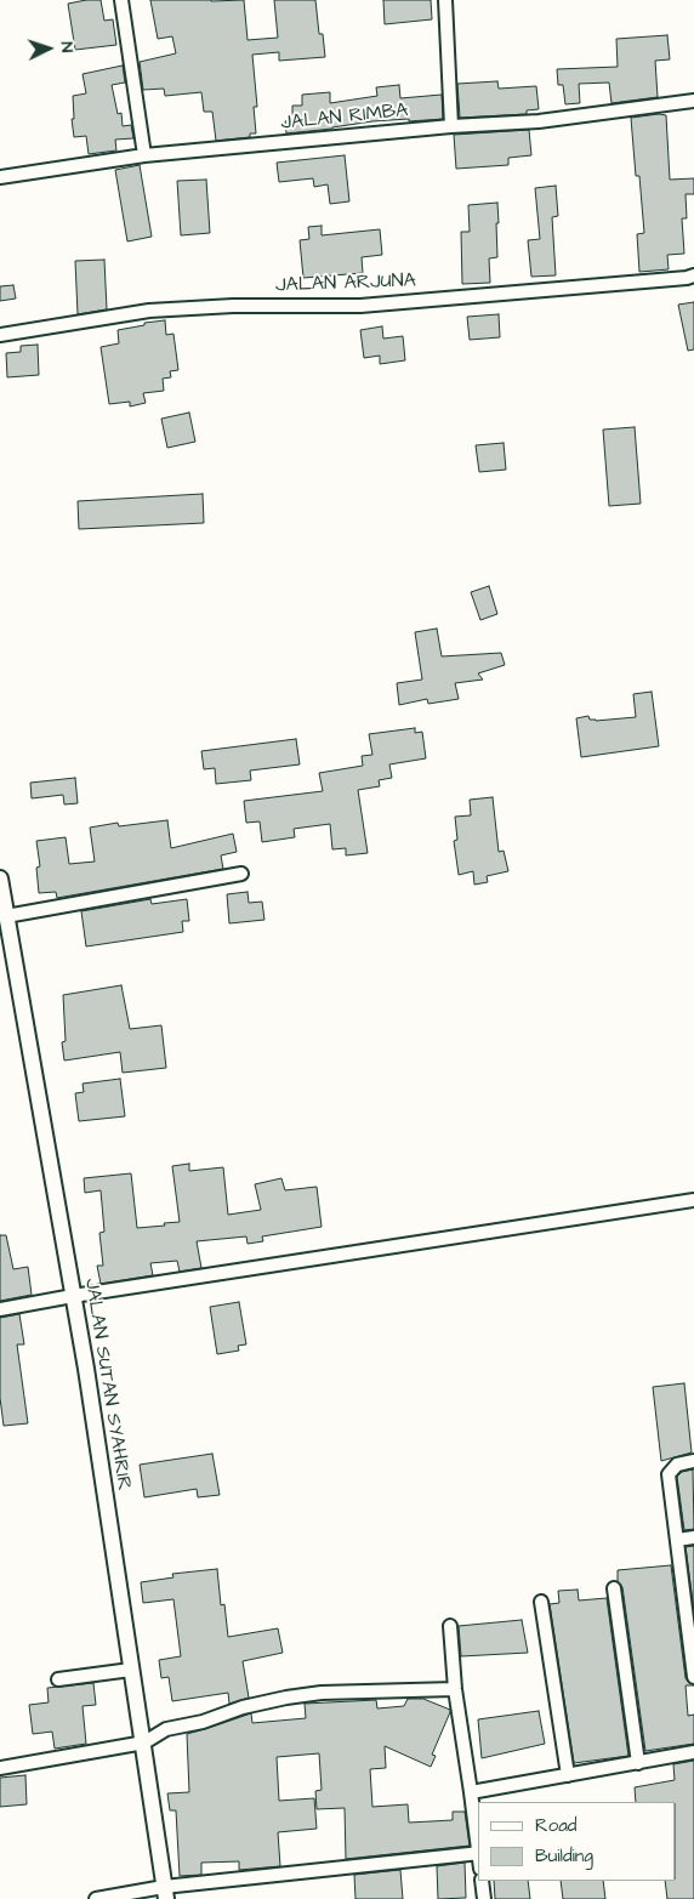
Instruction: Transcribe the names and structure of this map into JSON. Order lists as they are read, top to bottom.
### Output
{
  "streets": {
    "street": ["JALAN RIMBA", "JALAN ARJUNA", "JALAN SUTAN SYAHRIR"]
  },
  "legend": ["Road", "Building"],
  "north": "right"
}
